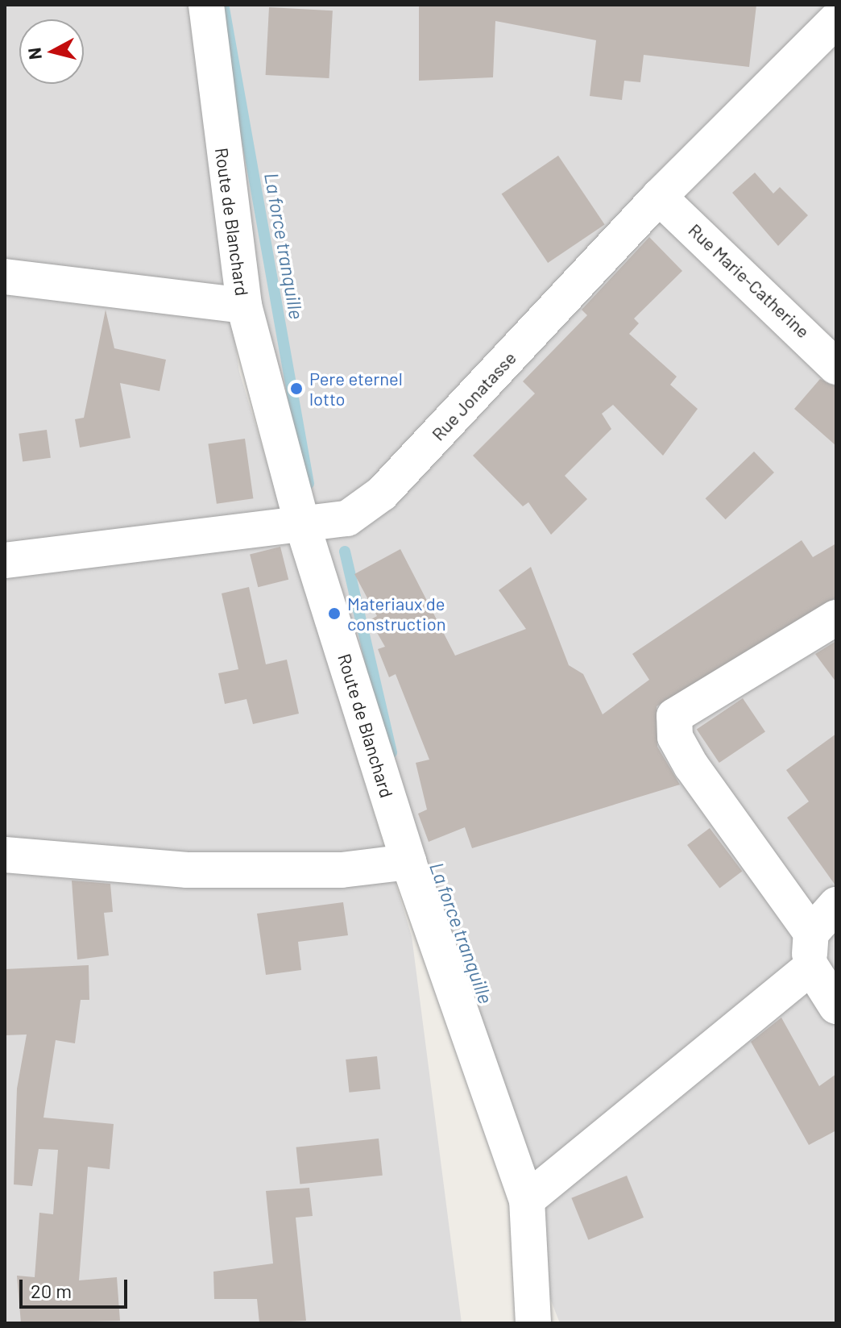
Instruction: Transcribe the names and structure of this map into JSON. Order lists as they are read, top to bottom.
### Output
{
  "streets": {
    "street": ["Route de Blanchard", "Rue Marie-Catherine", "Rue Jonatasse"]
  },
  "crossings": [
    ["Route de Blanchard", "Rue Jonatasse"],
    ["Rue Marie-Catherine", "Rue Jonatasse"]
  ],
  "water": ["La force tranquille"],
  "places": ["Pere eternel lotto", "Materiaux de construction"],
  "scale_bar": "20 m",
  "north": "left"
}
